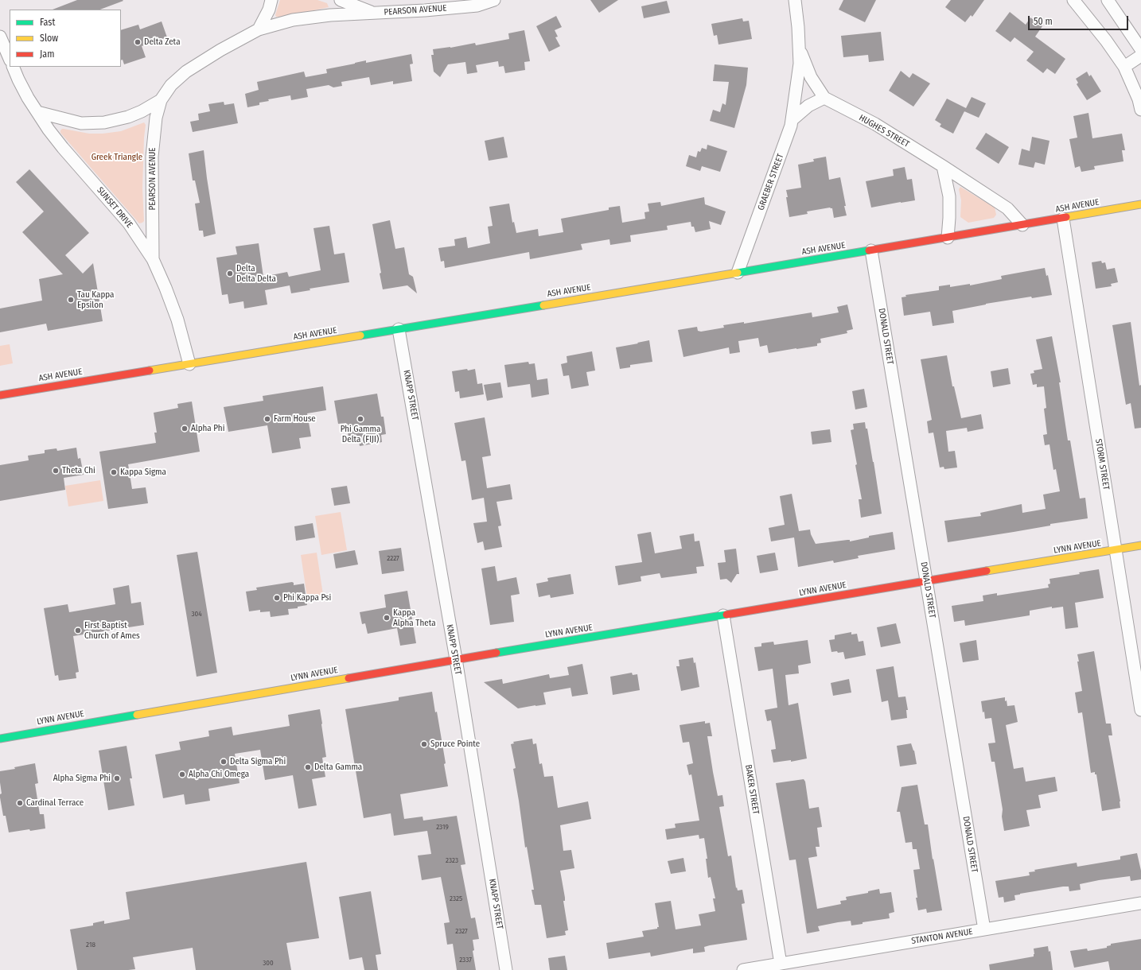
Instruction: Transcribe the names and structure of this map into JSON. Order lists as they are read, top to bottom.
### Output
{
  "streets": {
    "street": [
      "PEARSON AVENUE",
      "HUGHES STREET",
      "GRAEBER STREET",
      "ASH AVENUE",
      "SUNSET DRIVE",
      "DONALD STREET",
      "KNAPP STREET",
      "STORM STREET",
      "LYNN AVENUE",
      "BAKER STREET",
      "STANTON AVENUE"
    ]
  },
  "crossings": [
    ["PEARSON AVENUE", "SUNSET DRIVE"],
    ["HUGHES STREET", "ASH AVENUE"],
    ["GRAEBER STREET", "ASH AVENUE"],
    ["ASH AVENUE", "SUNSET DRIVE"],
    ["ASH AVENUE", "DONALD STREET"],
    ["ASH AVENUE", "KNAPP STREET"],
    ["ASH AVENUE", "STORM STREET"],
    ["DONALD STREET", "LYNN AVENUE"],
    ["DONALD STREET", "STANTON AVENUE"],
    ["KNAPP STREET", "LYNN AVENUE"],
    ["STORM STREET", "LYNN AVENUE"],
    ["LYNN AVENUE", "BAKER STREET"],
    ["BAKER STREET", "STANTON AVENUE"]
  ],
  "parks": ["Greek Triangle"],
  "places": [
    "Delta Zeta",
    "Delta Delta Delta",
    "Tau Kappa Epsilon",
    "Farm House",
    "Phi Gamma Delta (FIJI)",
    "Alpha Phi",
    "Theta Chi",
    "Kappa Sigma",
    "Phi Kappa Psi",
    "Kappa Alpha Theta",
    "First Baptist Church of Ames",
    "Spruce Pointe",
    "Delta Sigma Phi",
    "Delta Gamma",
    "Alpha Chi Omega",
    "Alpha Sigma Phi",
    "Cardinal Terrace"
  ],
  "house_numbers": [
    "2227",
    "304",
    "2319",
    "2323",
    "2325",
    "2327",
    "218",
    "2337",
    "300"
  ],
  "legend": ["Fast", "Slow", "Jam"],
  "scale_bar": "50 m"
}
